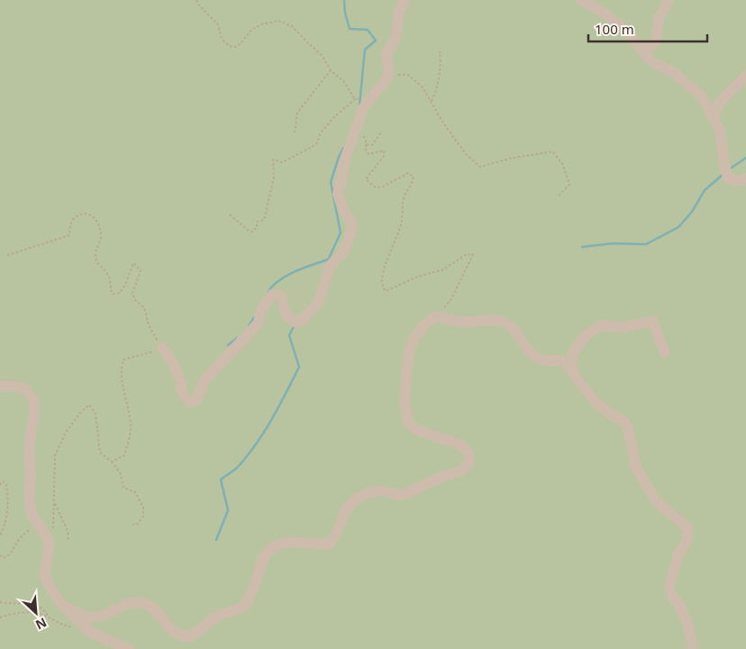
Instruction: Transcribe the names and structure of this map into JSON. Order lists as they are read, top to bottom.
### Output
{
  "scale_bar": "100 m",
  "north": "bottom right"
}
